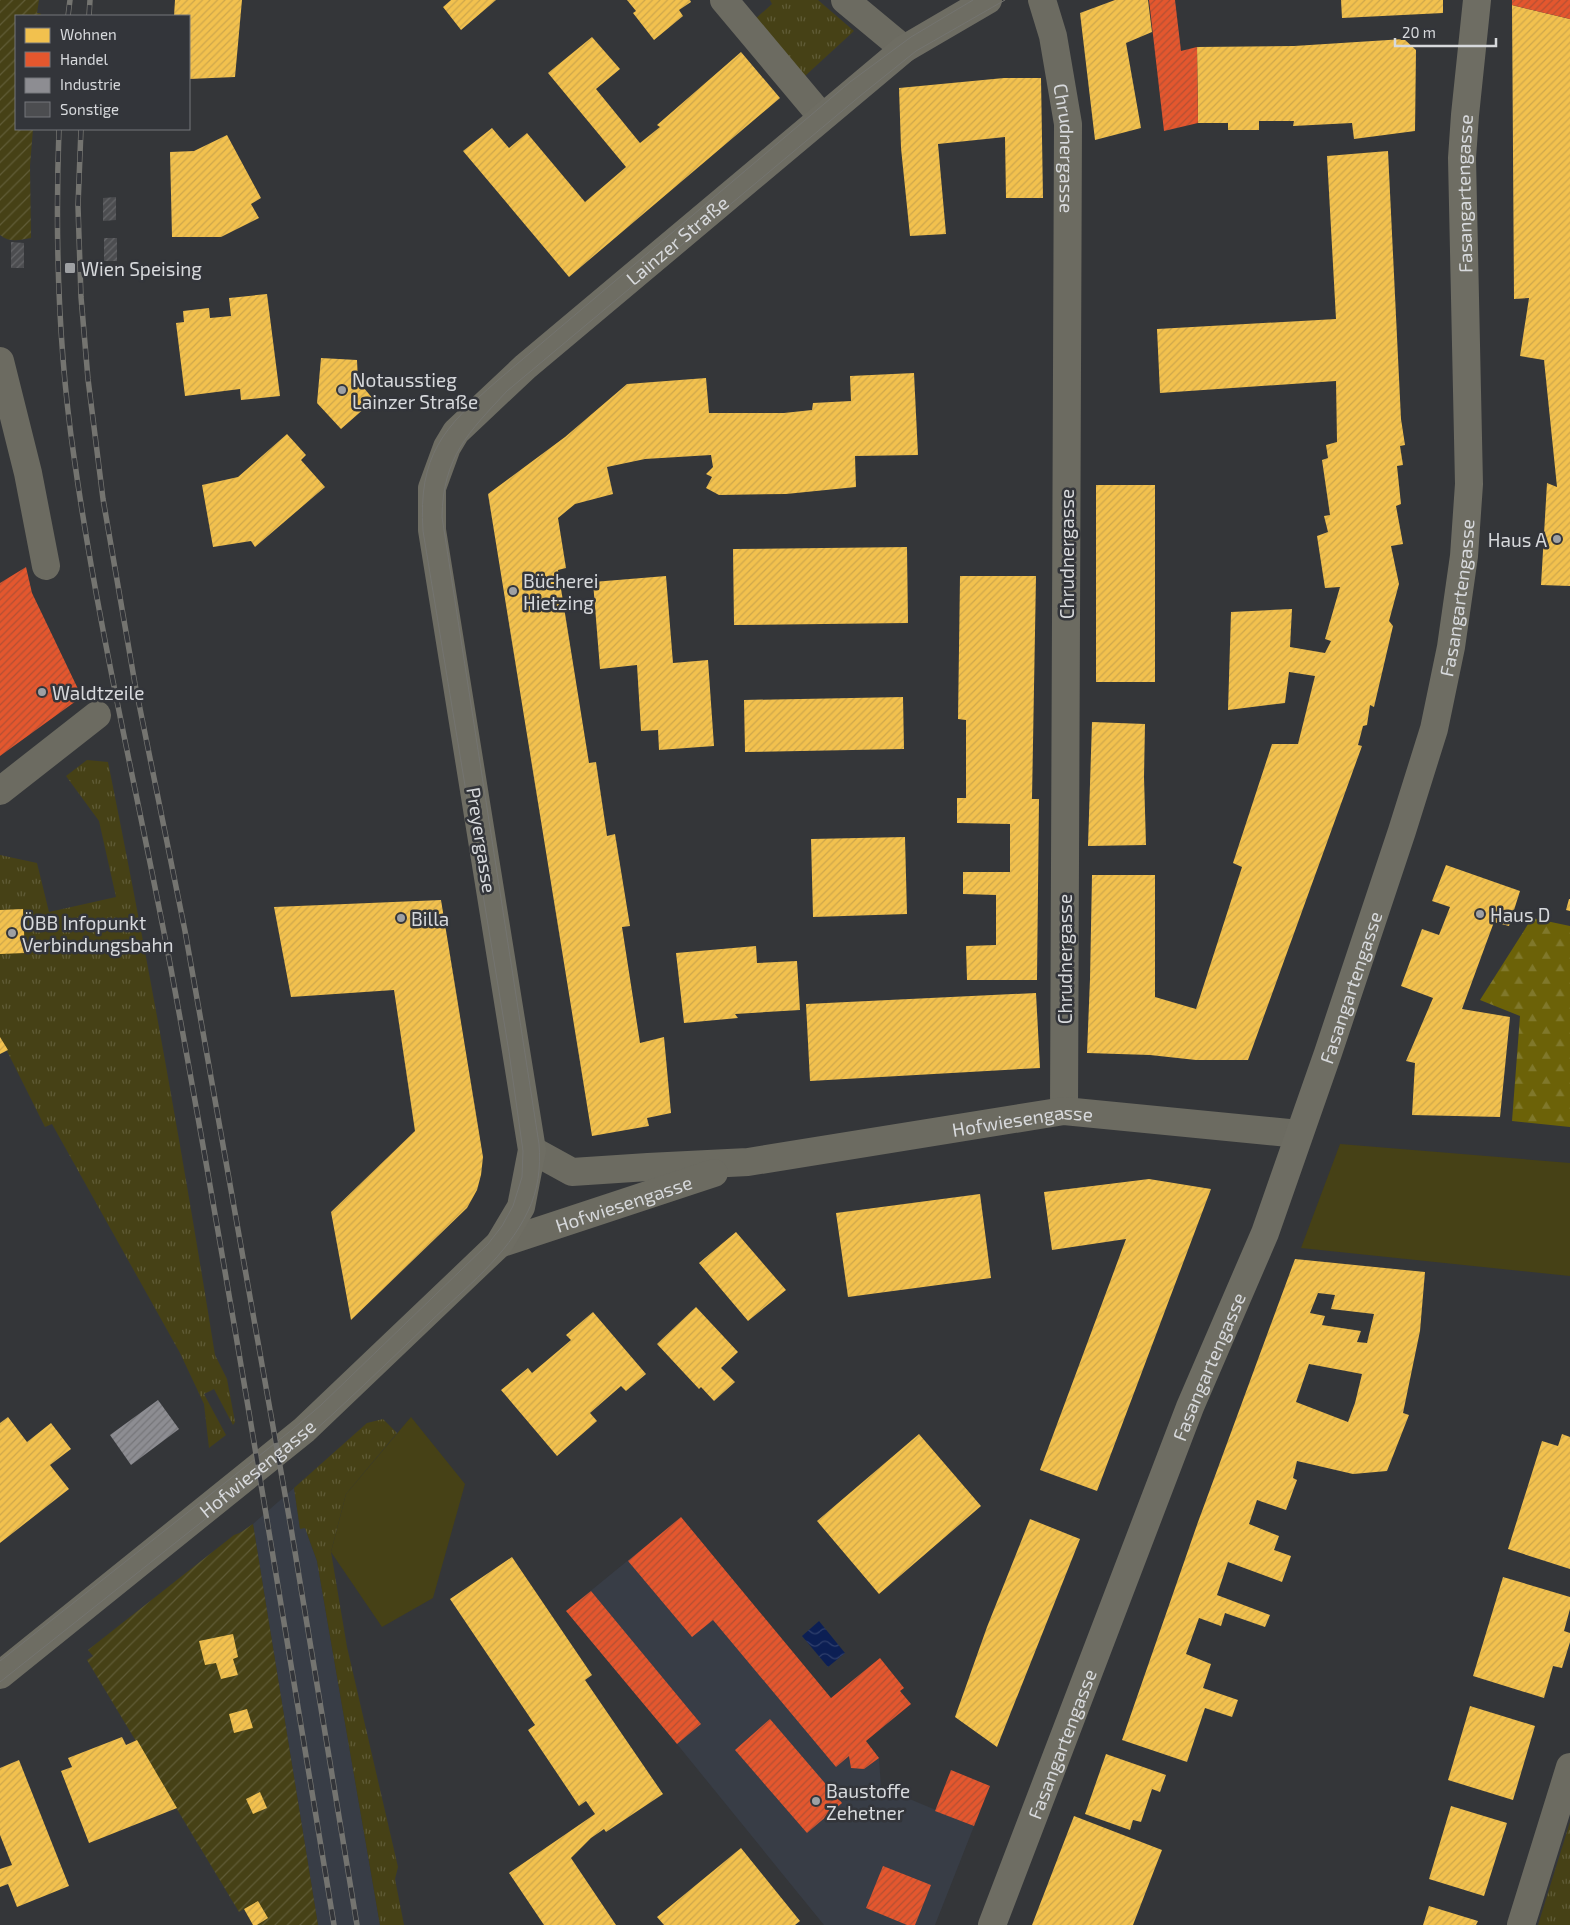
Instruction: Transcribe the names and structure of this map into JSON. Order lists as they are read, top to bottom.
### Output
{
  "streets": {
    "main road": [
      "Fasangartengasse",
      "Lainzer Straße",
      "Preyergasse",
      "Hofwiesengasse"
    ],
    "street": ["Chrudnergasse"]
  },
  "crossings": [
    ["Chrudnergasse", "Hofwiesengasse"],
    ["Fasangartengasse", "Hofwiesengasse"],
    ["Lainzer Straße", "Preyergasse"],
    ["Preyergasse", "Hofwiesengasse"]
  ],
  "places": {
    "transit": ["Wien Speising"],
    "other": [
      "Notausstieg Lainzer Straße",
      "Haus A",
      "Bücherei Hietzing",
      "Waldtzeile",
      "Haus D",
      "Billa",
      "ÖBB Infopunkt Verbindungsbahn",
      "Baustoffe Zehetner"
    ]
  },
  "legend": [
    "Wohnen",
    "Handel",
    "Industrie",
    "Sonstige"
  ],
  "scale_bar": "20 m"
}
